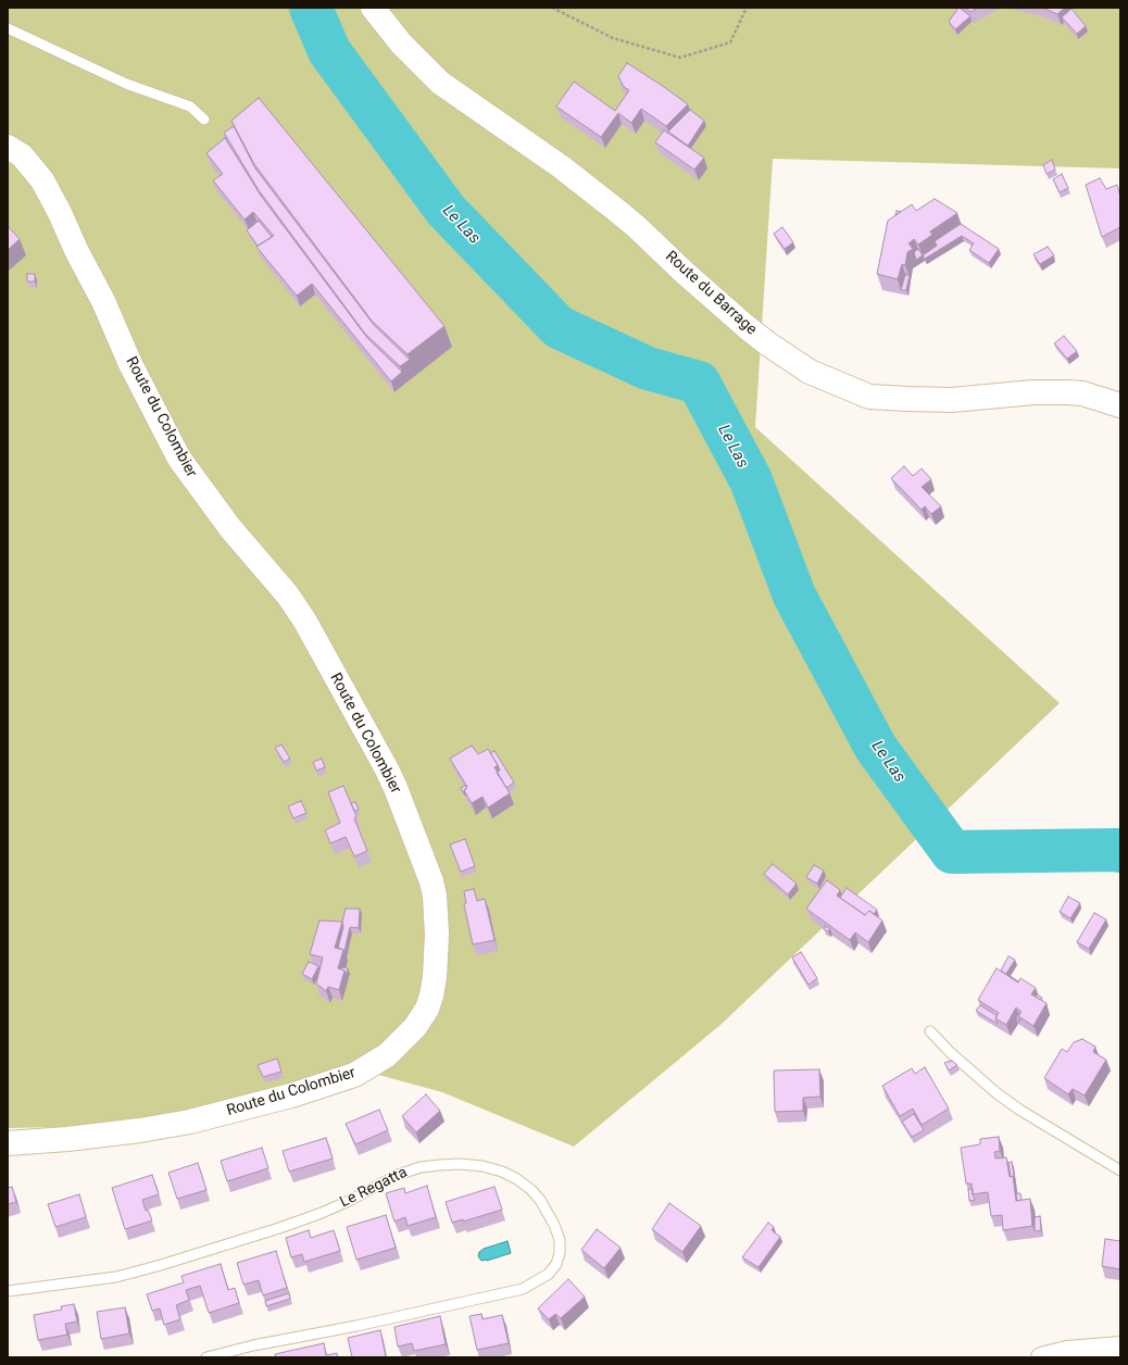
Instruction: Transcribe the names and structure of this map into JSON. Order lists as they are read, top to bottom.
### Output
{
  "streets": {
    "street": ["Route du Barrage", "Route du Colombier"],
    "lane": ["Le Regatta"]
  },
  "water": ["Le Las"]
}
